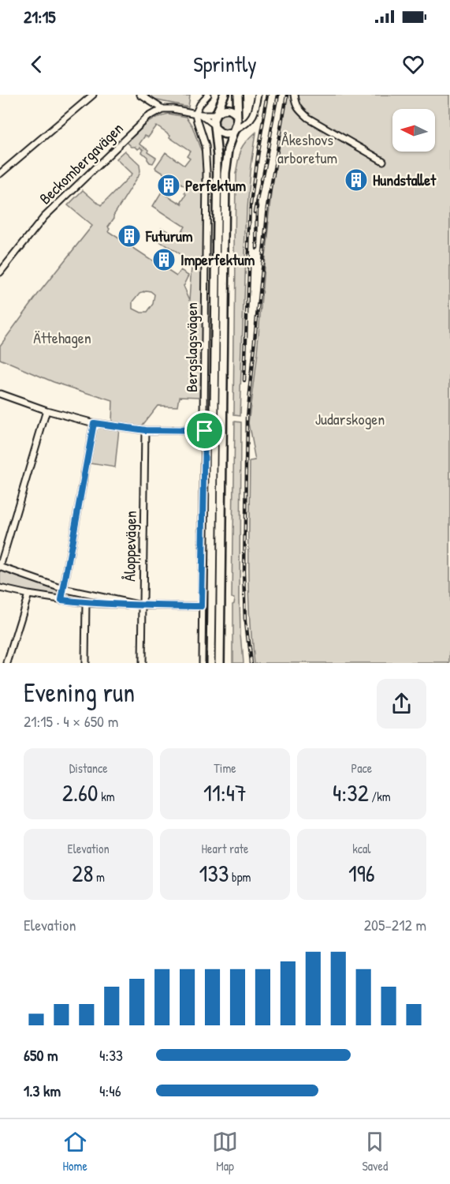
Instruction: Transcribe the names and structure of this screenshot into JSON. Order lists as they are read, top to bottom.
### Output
{
  "streets": {
    "main road": ["Bergslagsvägen"],
    "street": ["Beckombergavägen", "Åloppevägen"]
  },
  "parks": ["Åkeshovs arboretum", "Ättehagen", "Judarskogen"],
  "places": {
    "building": [
      "Hundstallet",
      "Perfektum",
      "Futurum",
      "Imperfektum"
    ]
  },
  "north": "left",
  "page": {
    "status": "21:15",
    "header": "Sprintly",
    "heading": ["Evening run", "21:15 · 4 × 650 m"],
    "stats": [
      ["Distance", "2.60 km"],
      ["Time", "11:47"],
      ["Pace", "4:32 /km"],
      ["Elevation", "28 m"],
      ["Heart rate", "133 bpm"],
      ["kcal", "196"]
    ],
    "chart": ["Elevation", "205–212 m"],
    "list": [
      {
        "name": "650 m",
        "note": "4:33"
      },
      {
        "name": "1.3 km",
        "note": "4:46"
      }
    ],
    "tabs": ["Home", "Map", "Saved"]
  }
}
